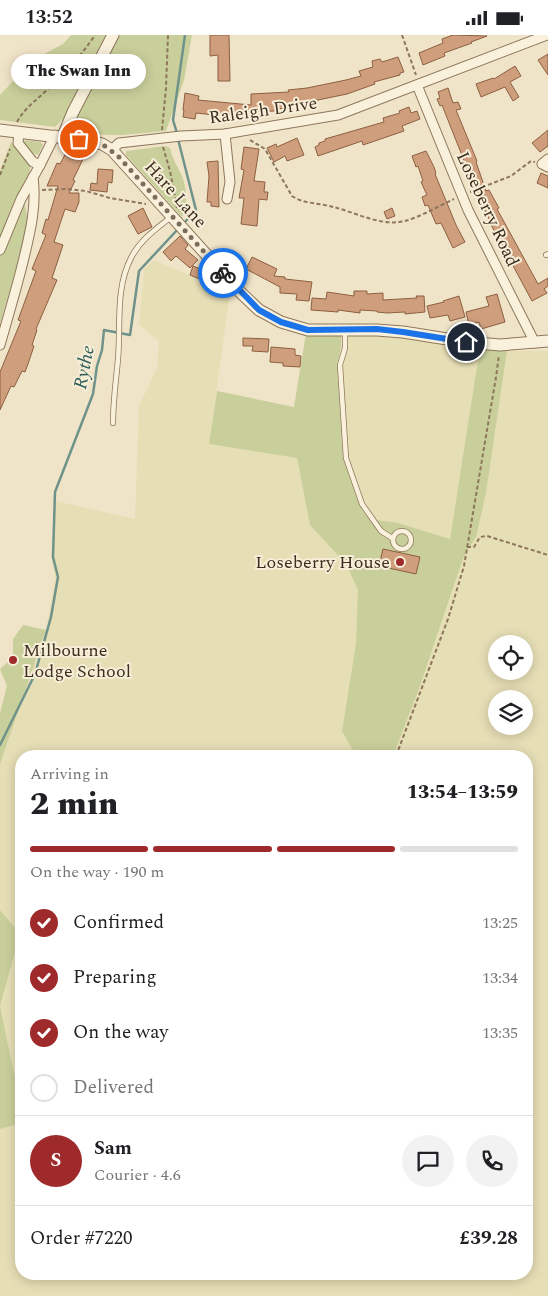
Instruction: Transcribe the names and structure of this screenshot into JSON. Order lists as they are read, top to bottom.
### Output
{
  "streets": {
    "street": ["Raleigh Drive", "Hare Lane", "Loseberry Road"]
  },
  "crossings": [
    ["Raleigh Drive", "Hare Lane"],
    ["Raleigh Drive", "Loseberry Road"],
    ["Hare Lane", "Loseberry Road"]
  ],
  "water": ["Rythe"],
  "places": ["The Swan Inn", "Loseberry House", "Milbourne Lodge School"],
  "page": {
    "status": "13:52",
    "bubble": "The Swan Inn",
    "heading": ["2 min", "Arriving in", "13:54–13:59"],
    "panel": [
      "Sam",
      "Courier · 4.6",
      "Order #7220",
      "£39.28"
    ],
    "bar": "On the way · 190 m",
    "list": [
      ["Confirmed", "13:25"],
      ["Preparing", "13:34"],
      ["On the way", "13:35"],
      "Delivered"
    ],
    "round": "S"
  }
}
